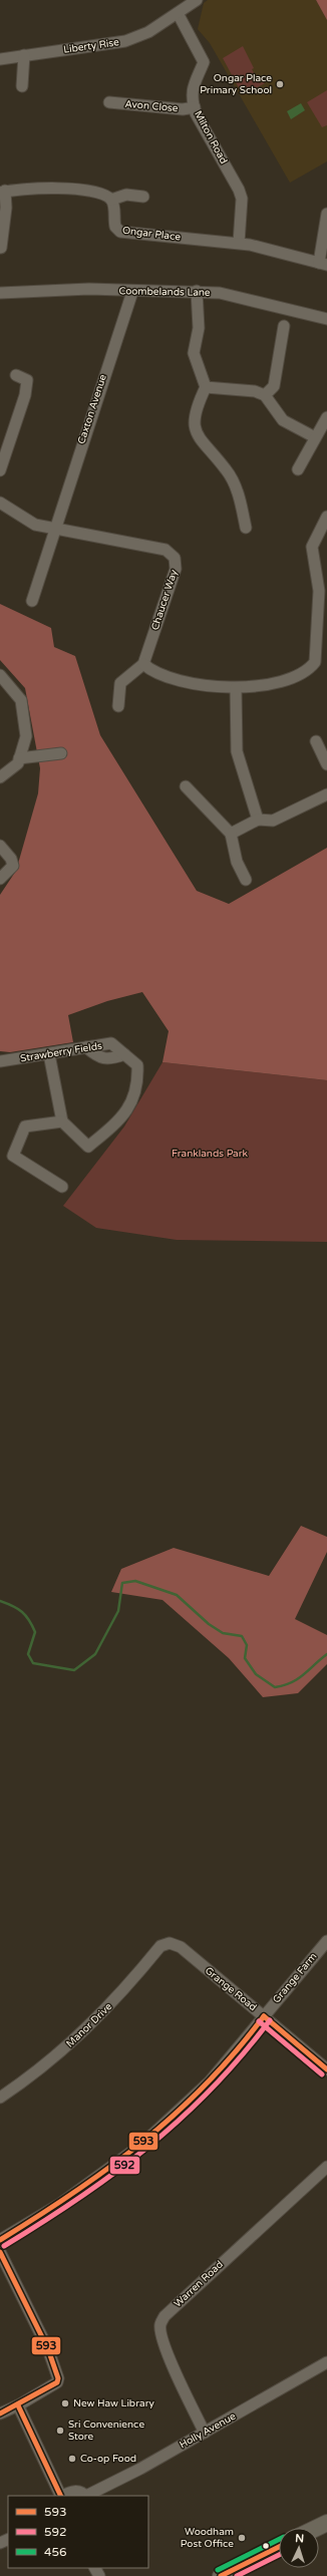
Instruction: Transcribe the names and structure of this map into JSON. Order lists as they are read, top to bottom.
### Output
{
  "streets": {
    "street": [
      "Liberty Rise",
      "Avon Close",
      "Milton Road",
      "Ongar Place",
      "Coombelands Lane",
      "Caxton Avenue",
      "Chaucer Way",
      "Strawberry Fields",
      "Grange Farm",
      "Grange Road",
      "Manor Drive",
      "Warren Road",
      "Holly Avenue"
    ]
  },
  "crossings": [
    ["Liberty Rise", "Milton Road"],
    ["Avon Close", "Milton Road"],
    ["Milton Road", "Ongar Place"],
    ["Coombelands Lane", "Caxton Avenue"],
    ["Caxton Avenue", "Chaucer Way"],
    ["Grange Farm", "Grange Road"],
    ["Grange Road", "Manor Drive"],
    ["Warren Road", "Holly Avenue"]
  ],
  "parks": ["Franklands Park"],
  "places": [
    "Ongar Place Primary School",
    "New Haw Library",
    "Sri Convenience Store",
    "Co-op Food",
    "Woodham Post Office"
  ],
  "lines": ["transit line 593", "transit line 592", "transit line 456"],
  "legend": ["593", "592", "456"],
  "north": "top"
}
